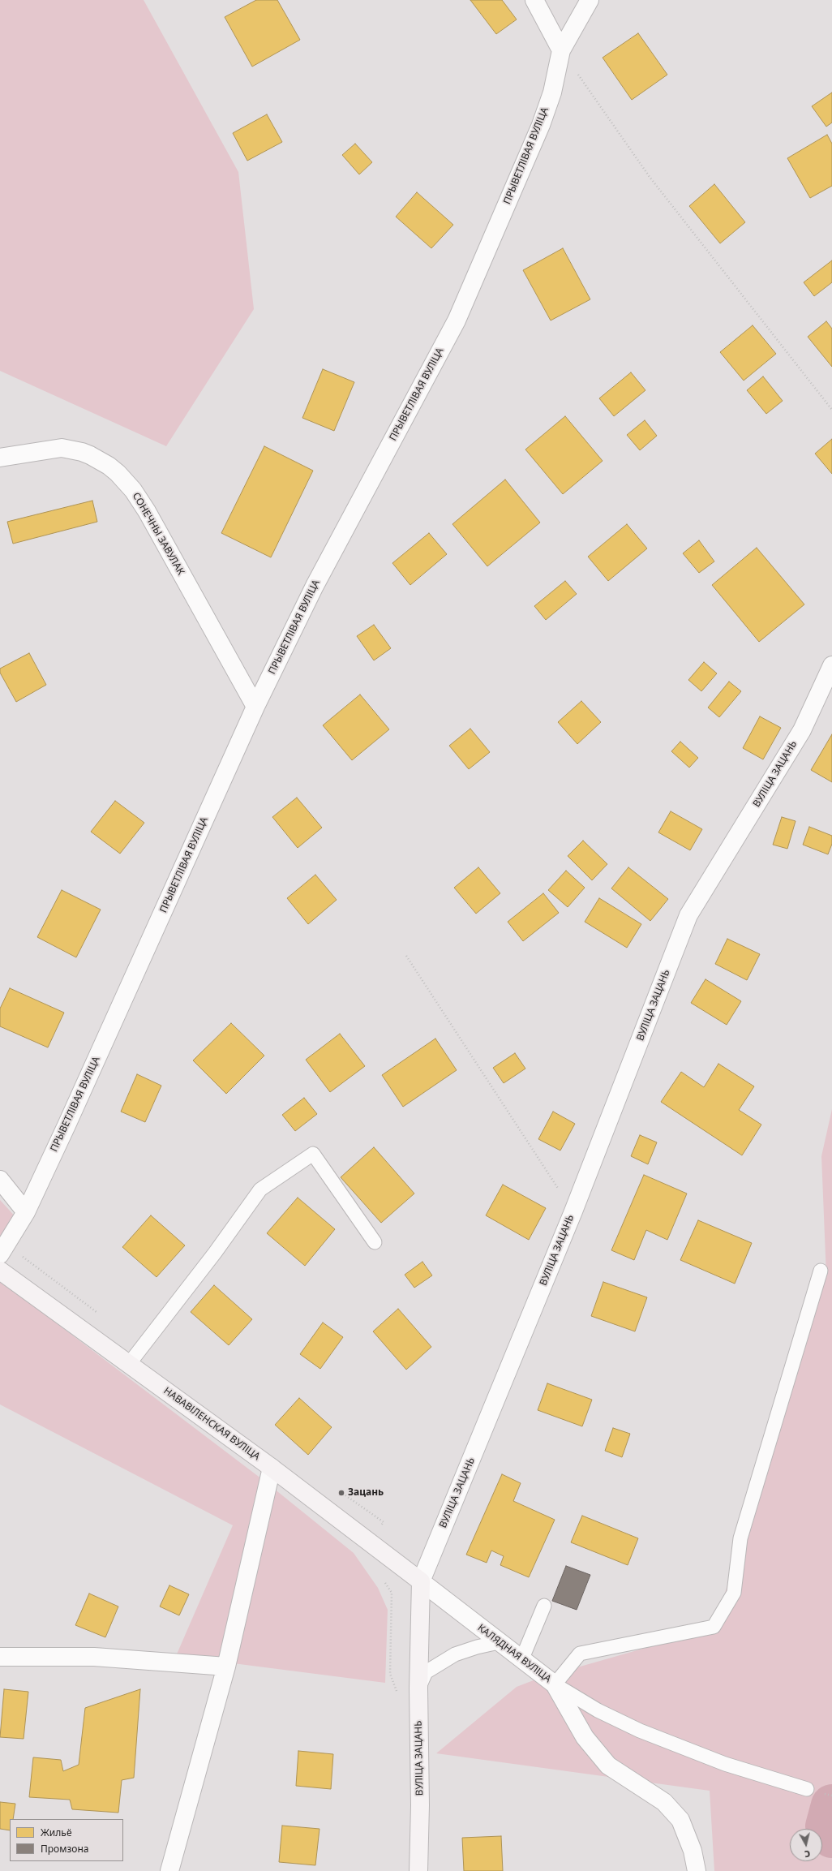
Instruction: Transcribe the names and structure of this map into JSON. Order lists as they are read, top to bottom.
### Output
{
  "streets": {
    "street": [
      "ПРЫВЕТЛІВАЯ ВУЛІЦА",
      "СОНЕЧНЫ ЗАВУЛАК",
      "ВУЛІЦА ЗАЦАНЬ",
      "НАВАВІЛЕНСКАЯ ВУЛІЦА",
      "КАЛЯДНАЯ ВУЛІЦА"
    ]
  },
  "crossings": [
    ["ПРЫВЕТЛІВАЯ ВУЛІЦА", "СОНЕЧНЫ ЗАВУЛАК"],
    ["ВУЛІЦА ЗАЦАНЬ", "НАВАВІЛЕНСКАЯ ВУЛІЦА"],
    ["ВУЛІЦА ЗАЦАНЬ", "КАЛЯДНАЯ ВУЛІЦА"],
    ["НАВАВІЛЕНСКАЯ ВУЛІЦА", "КАЛЯДНАЯ ВУЛІЦА"]
  ],
  "places": ["Зацань"],
  "legend": ["Жильё", "Промзона"],
  "north": "bottom"
}
